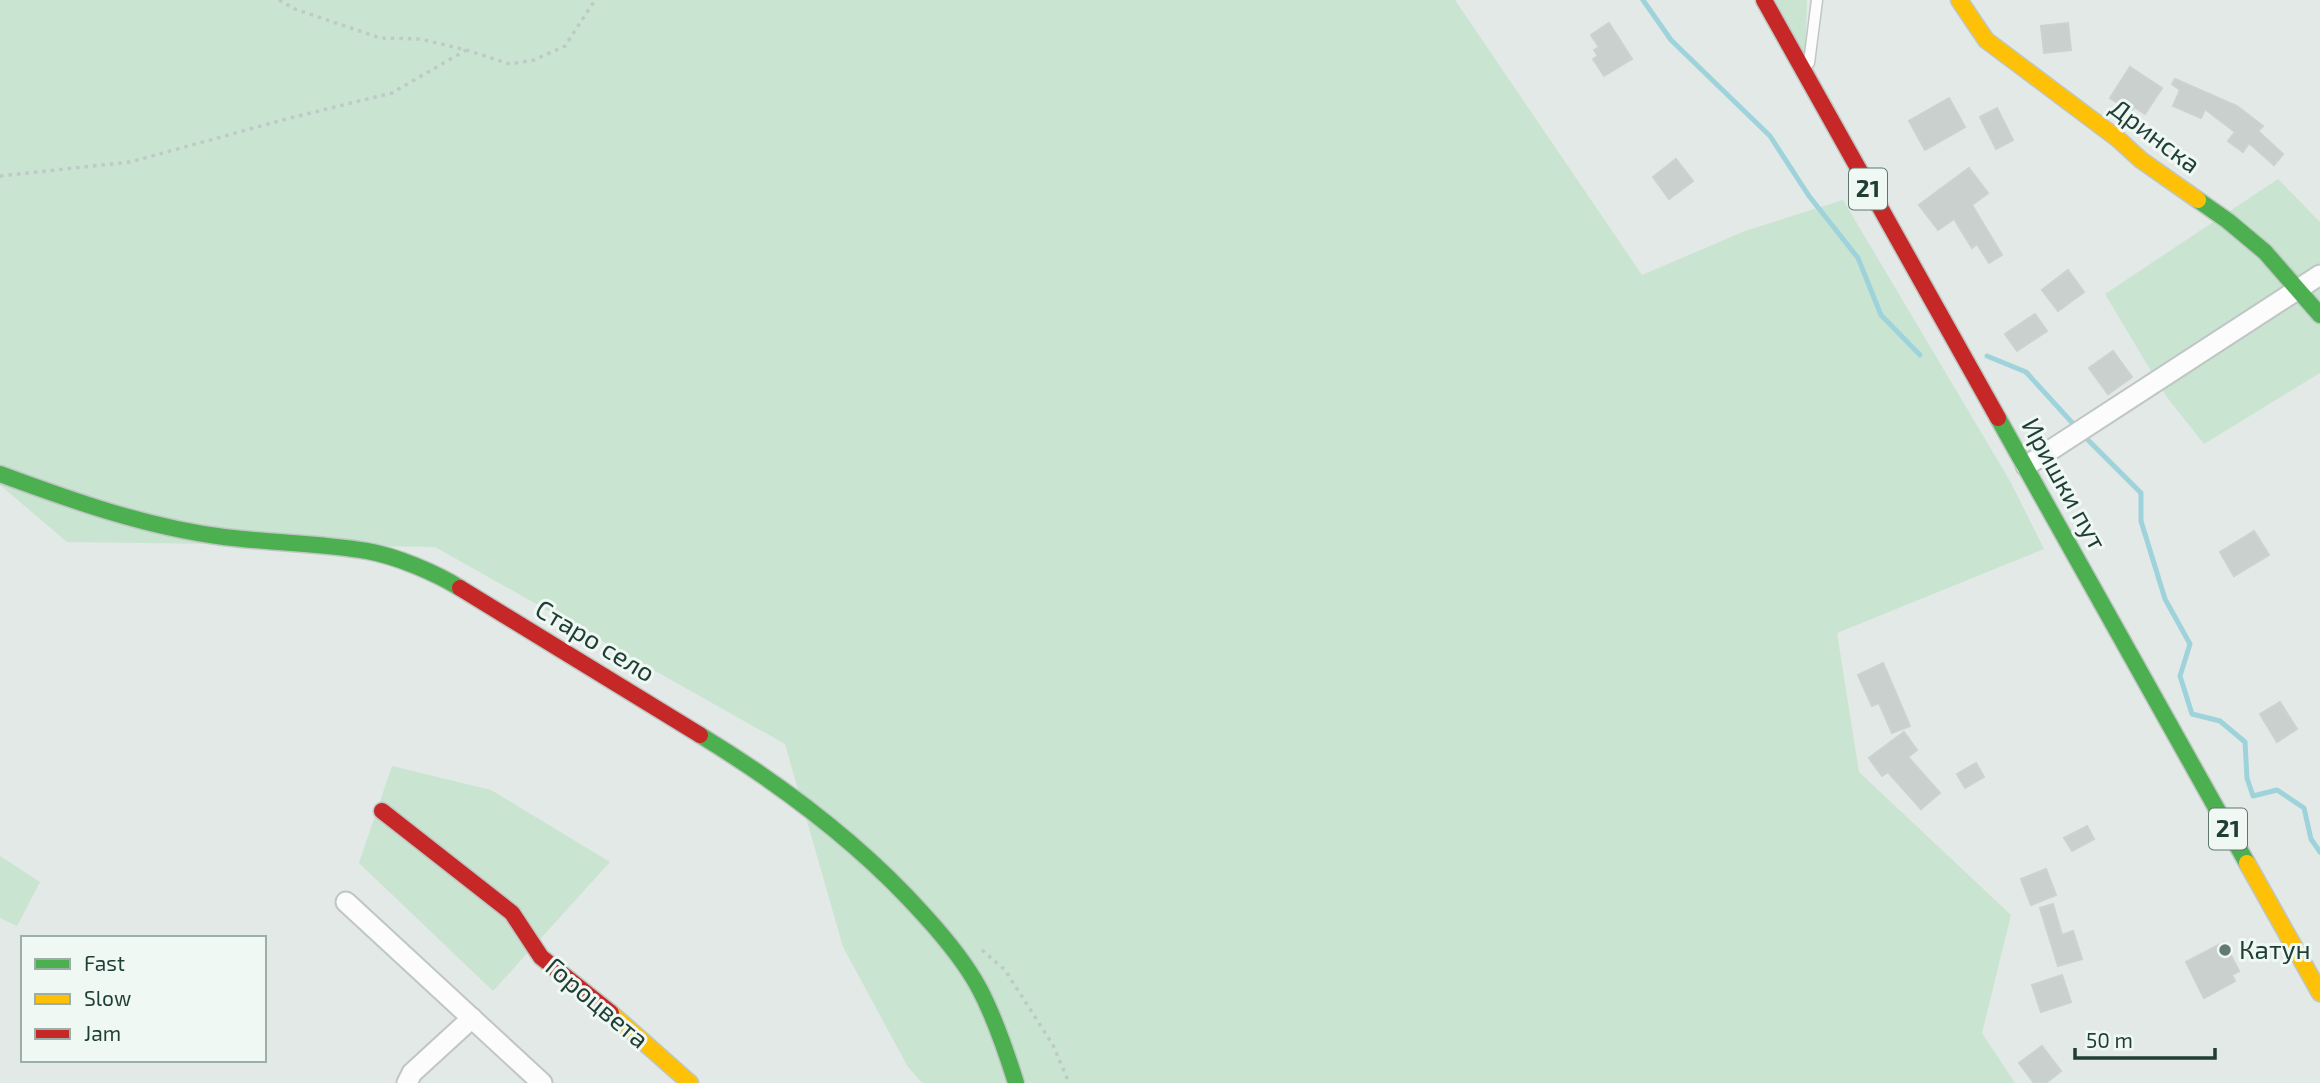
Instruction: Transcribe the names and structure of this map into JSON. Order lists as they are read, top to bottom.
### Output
{
  "streets": {
    "street": [
      "Дринска",
      "21",
      "Иришки пут",
      "Старо село",
      "Гороцвета"
    ]
  },
  "places": ["Катун"],
  "legend": ["Fast", "Slow", "Jam"],
  "scale_bar": "50 m"
}
